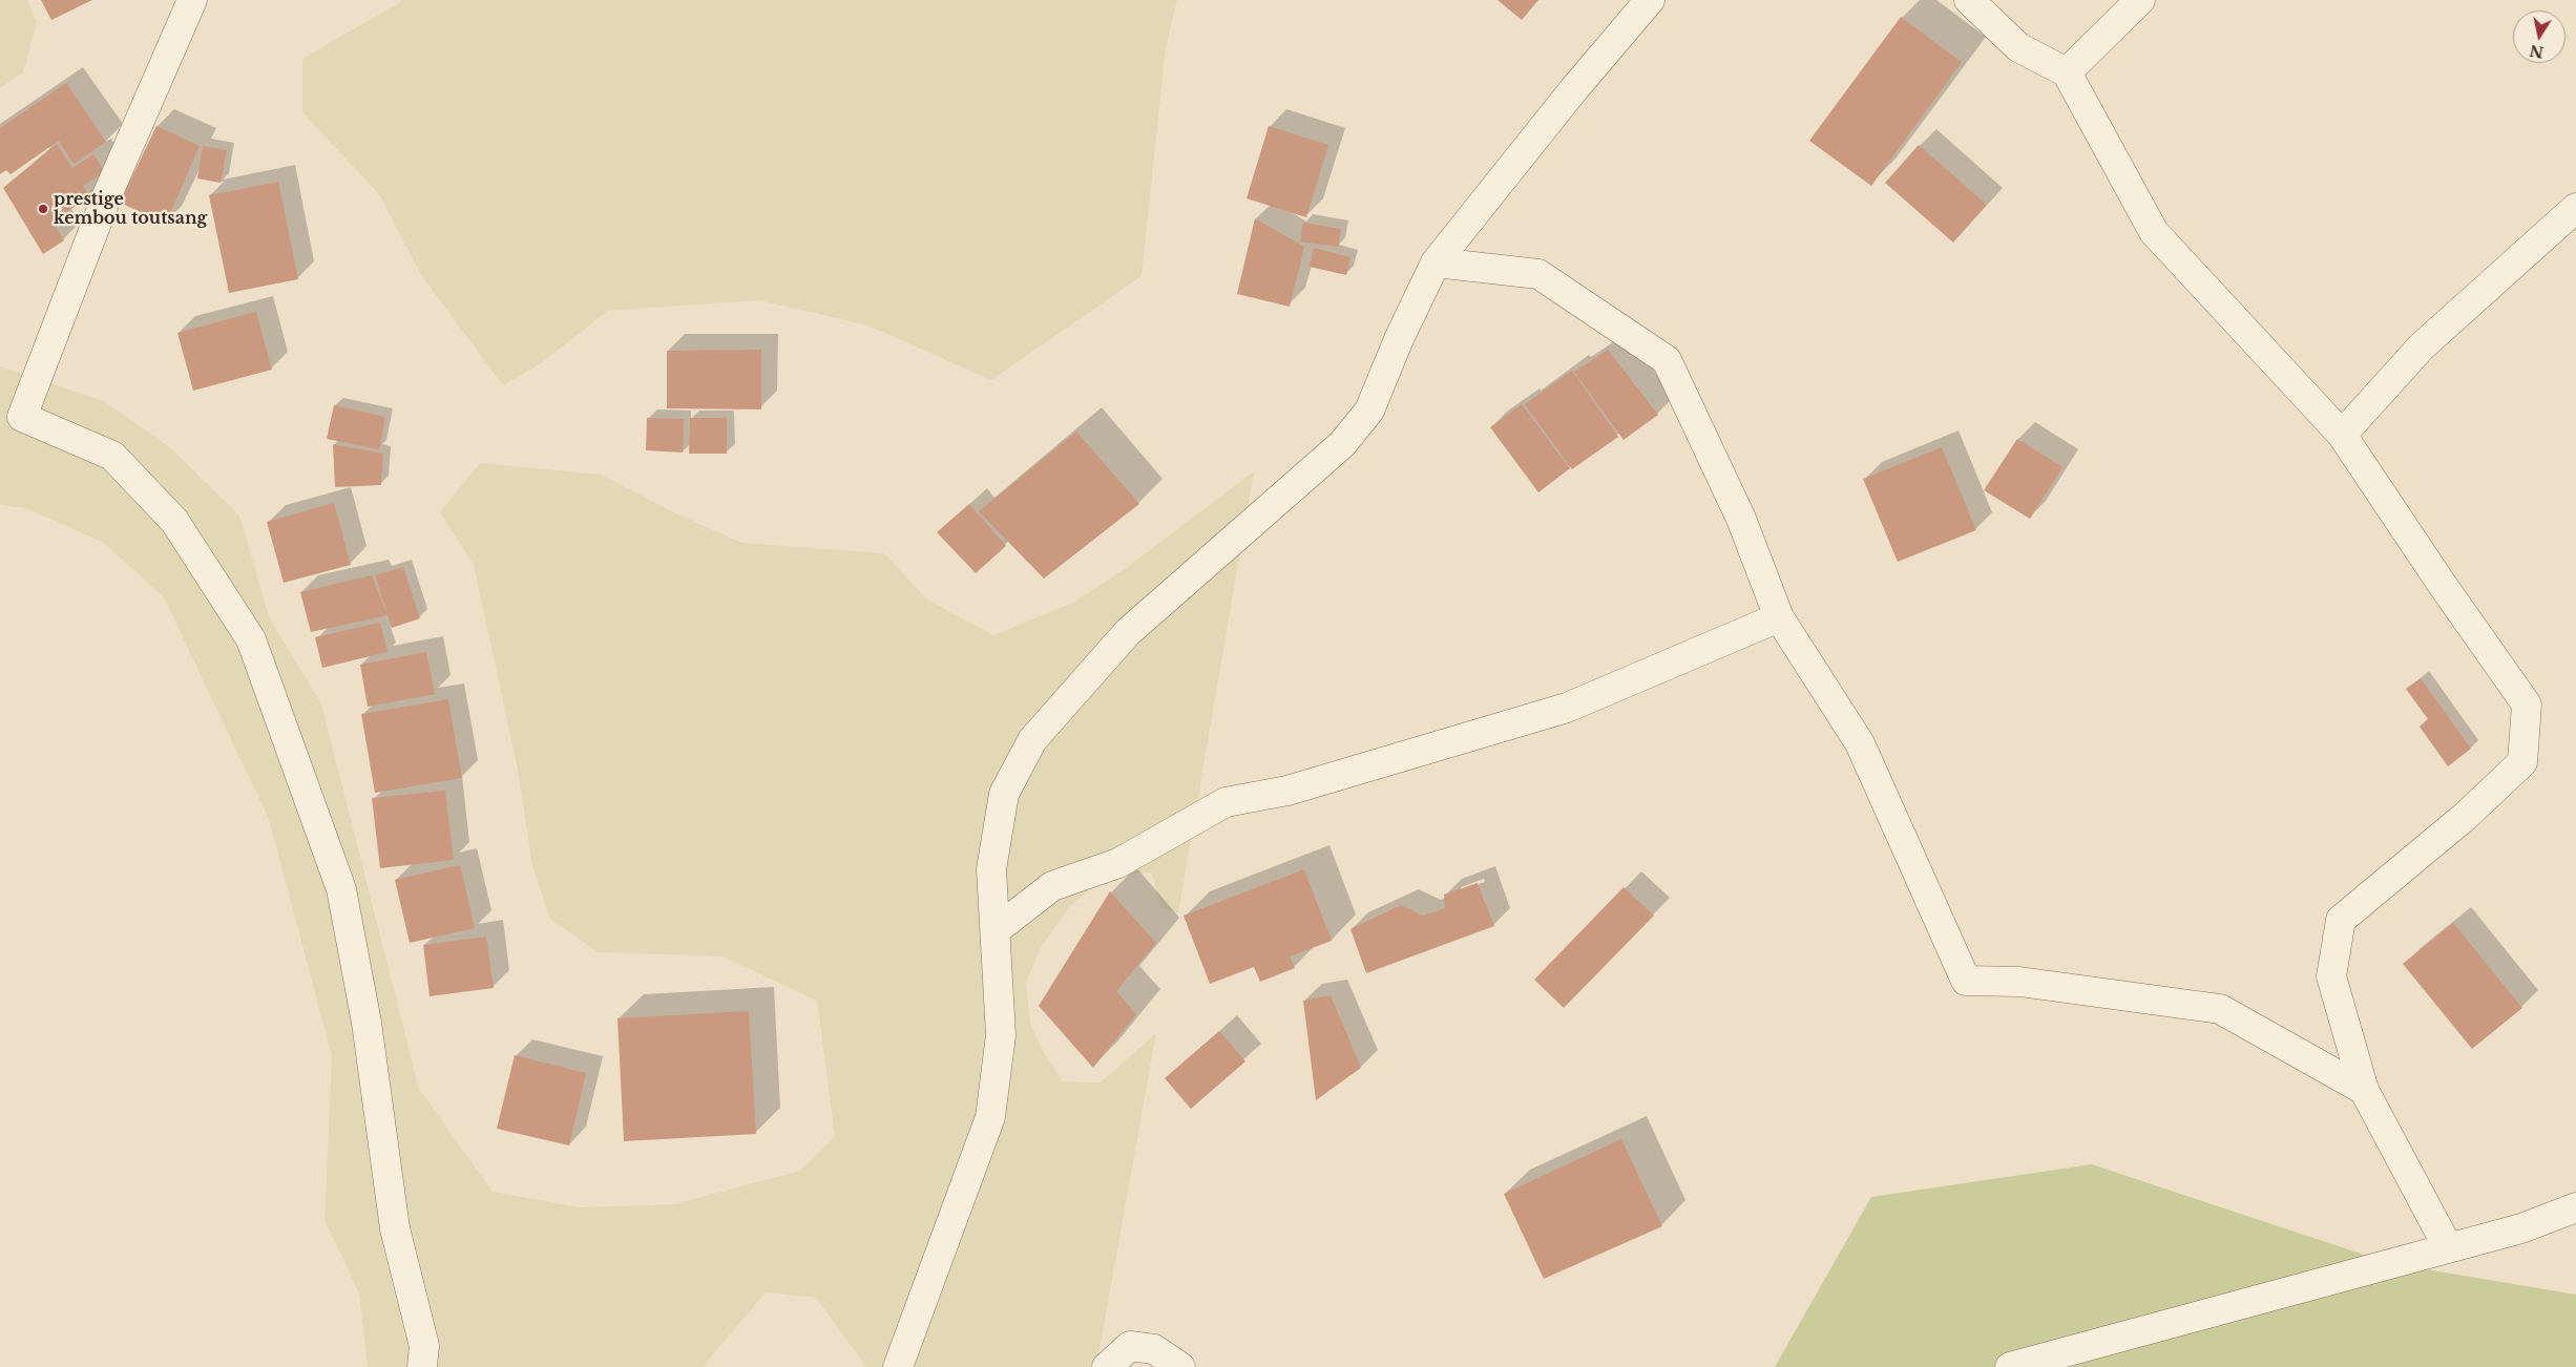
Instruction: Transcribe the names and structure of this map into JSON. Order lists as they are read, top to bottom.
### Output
{
  "places": ["prestige kembou toutsang"],
  "north": "bottom"
}
